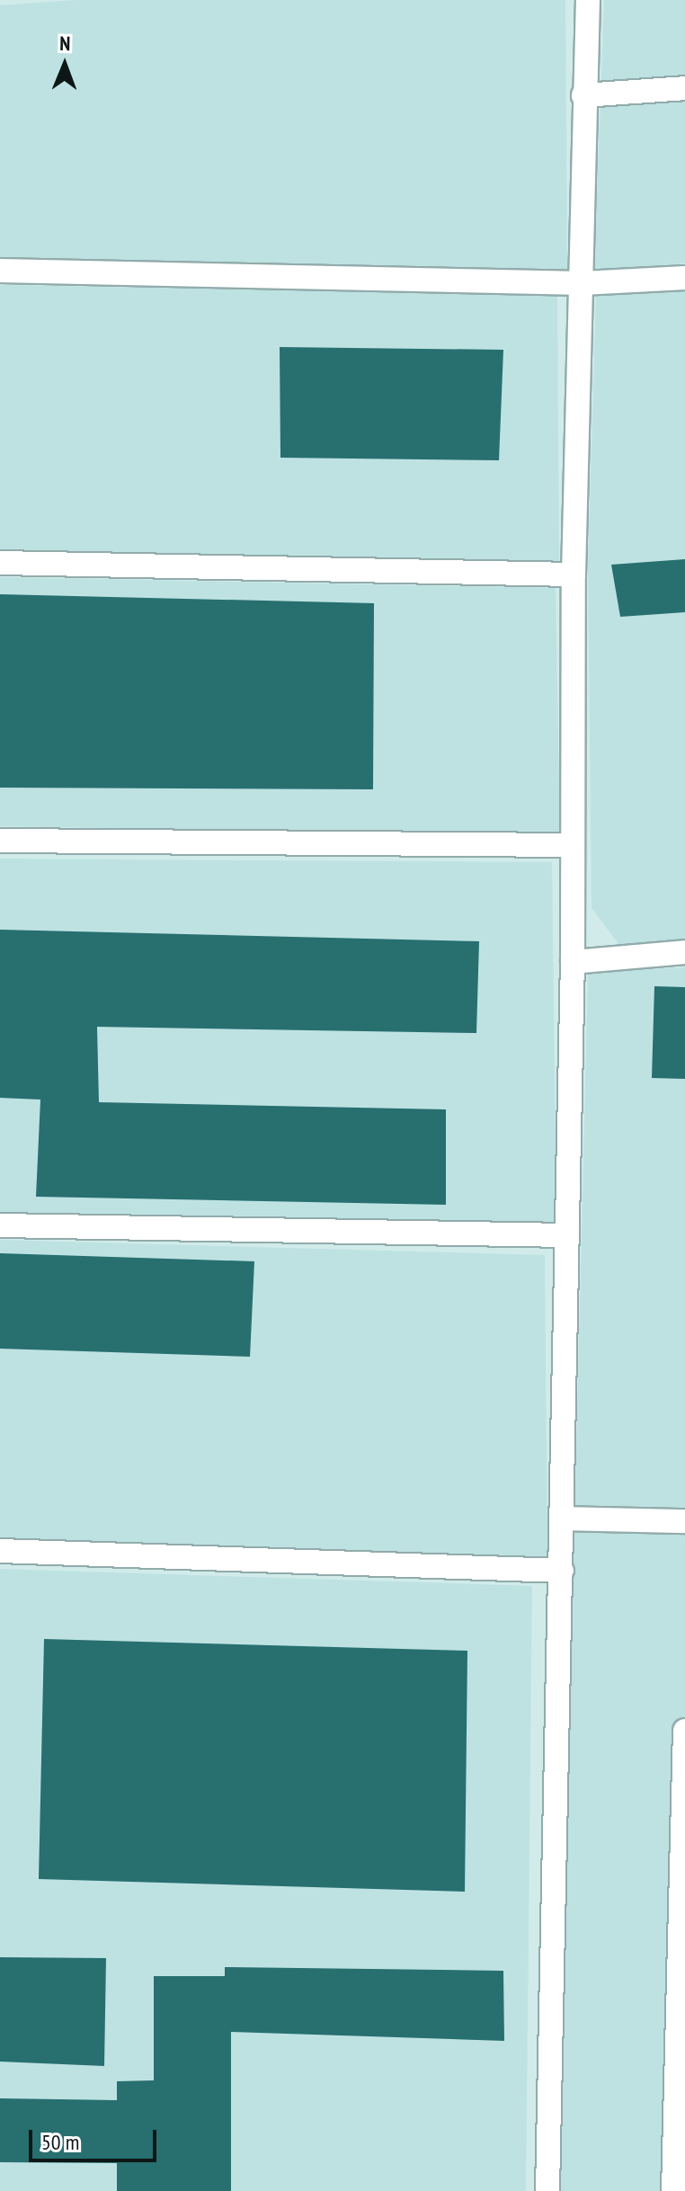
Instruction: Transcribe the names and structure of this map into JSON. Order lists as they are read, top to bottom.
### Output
{
  "scale_bar": "50 m",
  "north": "top"
}
